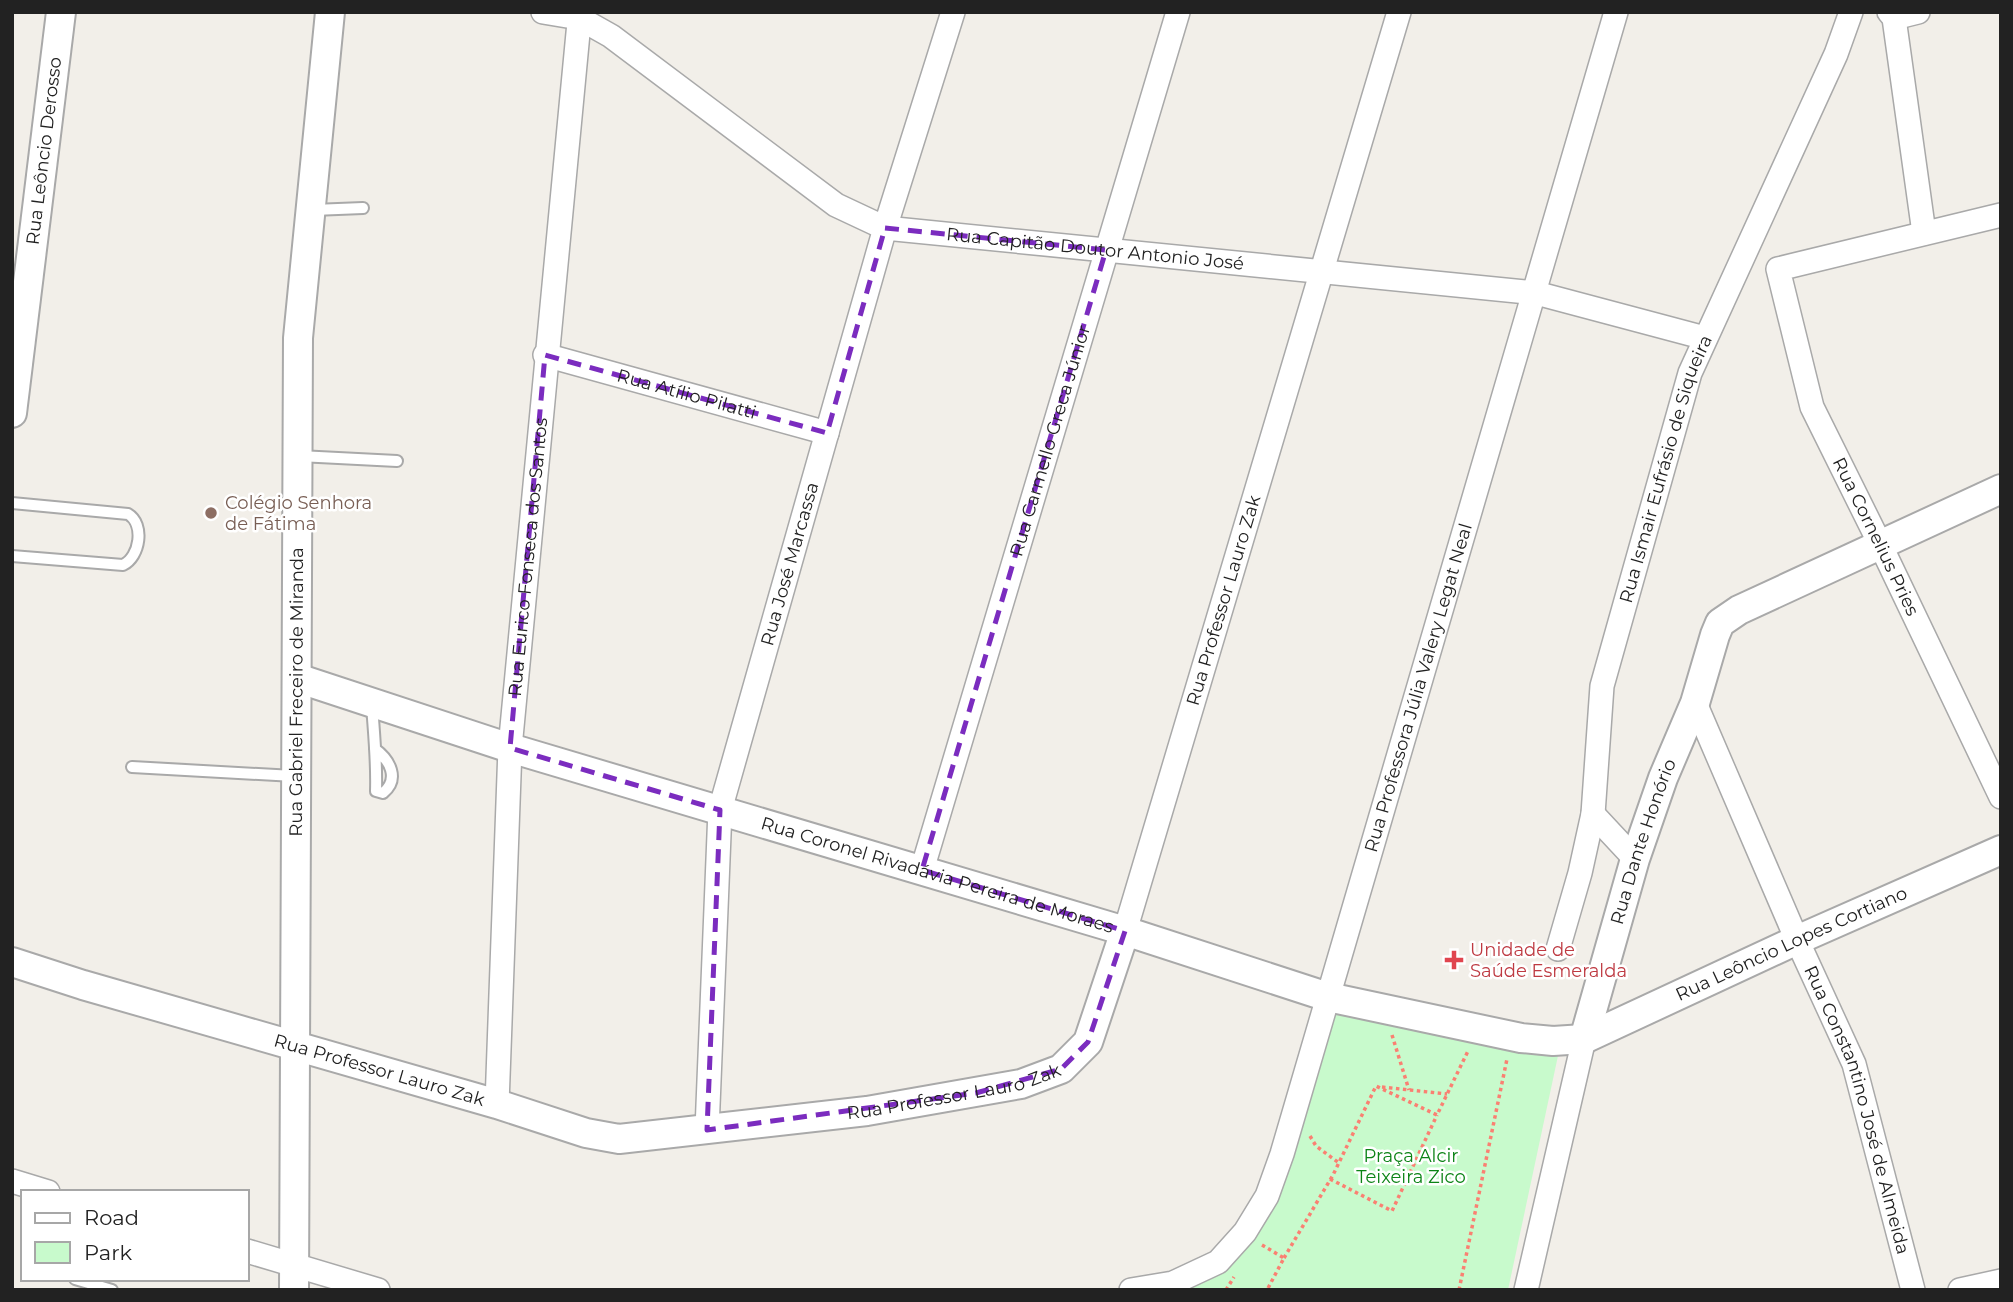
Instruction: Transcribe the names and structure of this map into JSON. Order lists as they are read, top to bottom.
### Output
{
  "streets": {
    "street": [
      "Rua Leôncio Derosso",
      "Rua Capitão Doutor Antonio José",
      "Rua Atílio Pilatti",
      "Rua Carmello Greca Júnior",
      "Rua Ismair Eufrásio de Siqueira",
      "Rua Cornelius Pries",
      "Rua Eurico Fonseca dos Santos",
      "Rua José Marcassa",
      "Rua Professor Lauro Zak",
      "Rua Professora Júlia Valery Legat Neal",
      "Rua Gabriel Freceiro de Miranda",
      "Rua Dante Honório",
      "Rua Coronel Rivadávia Pereira de Moraes",
      "Rua Leôncio Lopes Cortiano",
      "Rua Constantino José de Almeida"
    ]
  },
  "crossings": [
    ["Rua Capitão Doutor Antonio José", "Rua Carmello Greca Júnior"],
    ["Rua Capitão Doutor Antonio José", "Rua Ismair Eufrásio de Siqueira"],
    ["Rua Capitão Doutor Antonio José", "Rua Eurico Fonseca dos Santos"],
    ["Rua Capitão Doutor Antonio José", "Rua José Marcassa"],
    ["Rua Capitão Doutor Antonio José", "Rua Professor Lauro Zak"],
    ["Rua Capitão Doutor Antonio José", "Rua Professora Júlia Valery Legat Neal"],
    ["Rua Atílio Pilatti", "Rua Eurico Fonseca dos Santos"],
    ["Rua Atílio Pilatti", "Rua José Marcassa"],
    ["Rua Carmello Greca Júnior", "Rua Coronel Rivadávia Pereira de Moraes"],
    ["Rua Cornelius Pries", "Rua Dante Honório"],
    ["Rua Eurico Fonseca dos Santos", "Rua Professor Lauro Zak"],
    ["Rua Eurico Fonseca dos Santos", "Rua Coronel Rivadávia Pereira de Moraes"],
    ["Rua José Marcassa", "Rua Professor Lauro Zak"],
    ["Rua José Marcassa", "Rua Coronel Rivadávia Pereira de Moraes"],
    ["Rua Professor Lauro Zak", "Rua Gabriel Freceiro de Miranda"],
    ["Rua Professor Lauro Zak", "Rua Coronel Rivadávia Pereira de Moraes"],
    ["Rua Professora Júlia Valery Legat Neal", "Rua Coronel Rivadávia Pereira de Moraes"],
    ["Rua Gabriel Freceiro de Miranda", "Rua Coronel Rivadávia Pereira de Moraes"],
    ["Rua Dante Honório", "Rua Coronel Rivadávia Pereira de Moraes"],
    ["Rua Dante Honório", "Rua Leôncio Lopes Cortiano"],
    ["Rua Dante Honório", "Rua Constantino José de Almeida"],
    ["Rua Coronel Rivadávia Pereira de Moraes", "Rua Leôncio Lopes Cortiano"],
    ["Rua Leôncio Lopes Cortiano", "Rua Constantino José de Almeida"]
  ],
  "parks": ["Praça Alcir Teixeira Zico"],
  "places": {
    "other": ["Colégio Senhora de Fátima"],
    "health": ["Unidade de Saúde Esmeralda"]
  },
  "legend": ["Road", "Park"]
}
